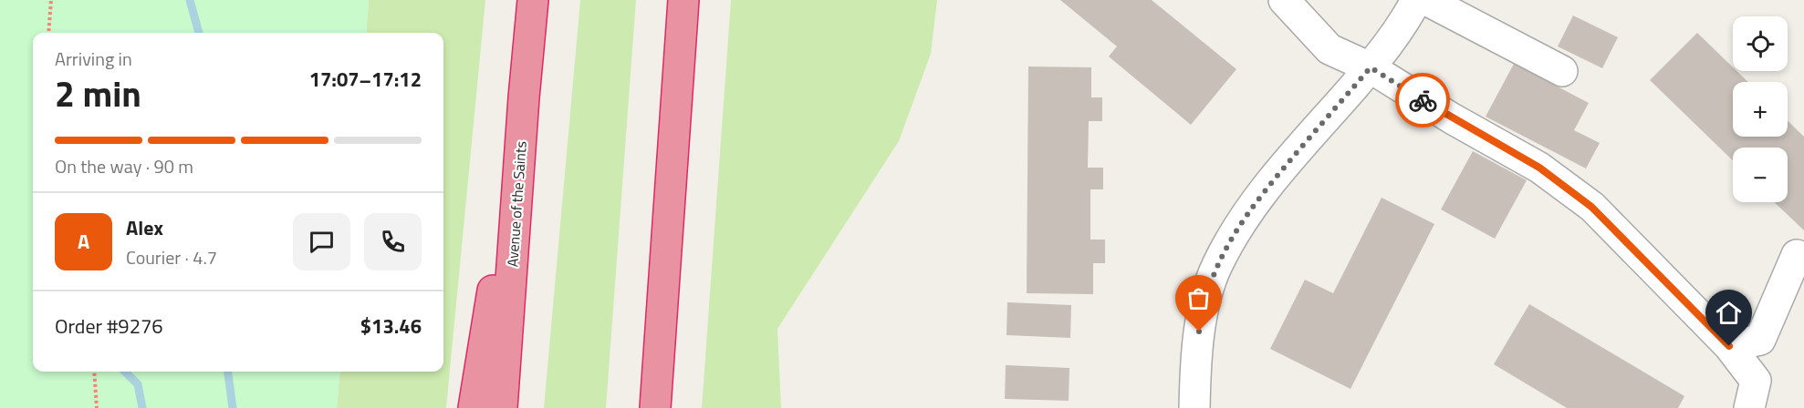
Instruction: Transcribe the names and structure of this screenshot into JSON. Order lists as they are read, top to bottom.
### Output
{
  "streets": {
    "highway": ["Avenue of the Saints"]
  },
  "page": {
    "map_buttons": ["+", "−"],
    "heading": ["2 min", "Arriving in", "17:07–17:12"],
    "panel": [
      "Alex",
      "Courier · 4.7",
      "Order #9276",
      "$13.46"
    ],
    "bar": "On the way · 90 m",
    "round": "A"
  }
}
